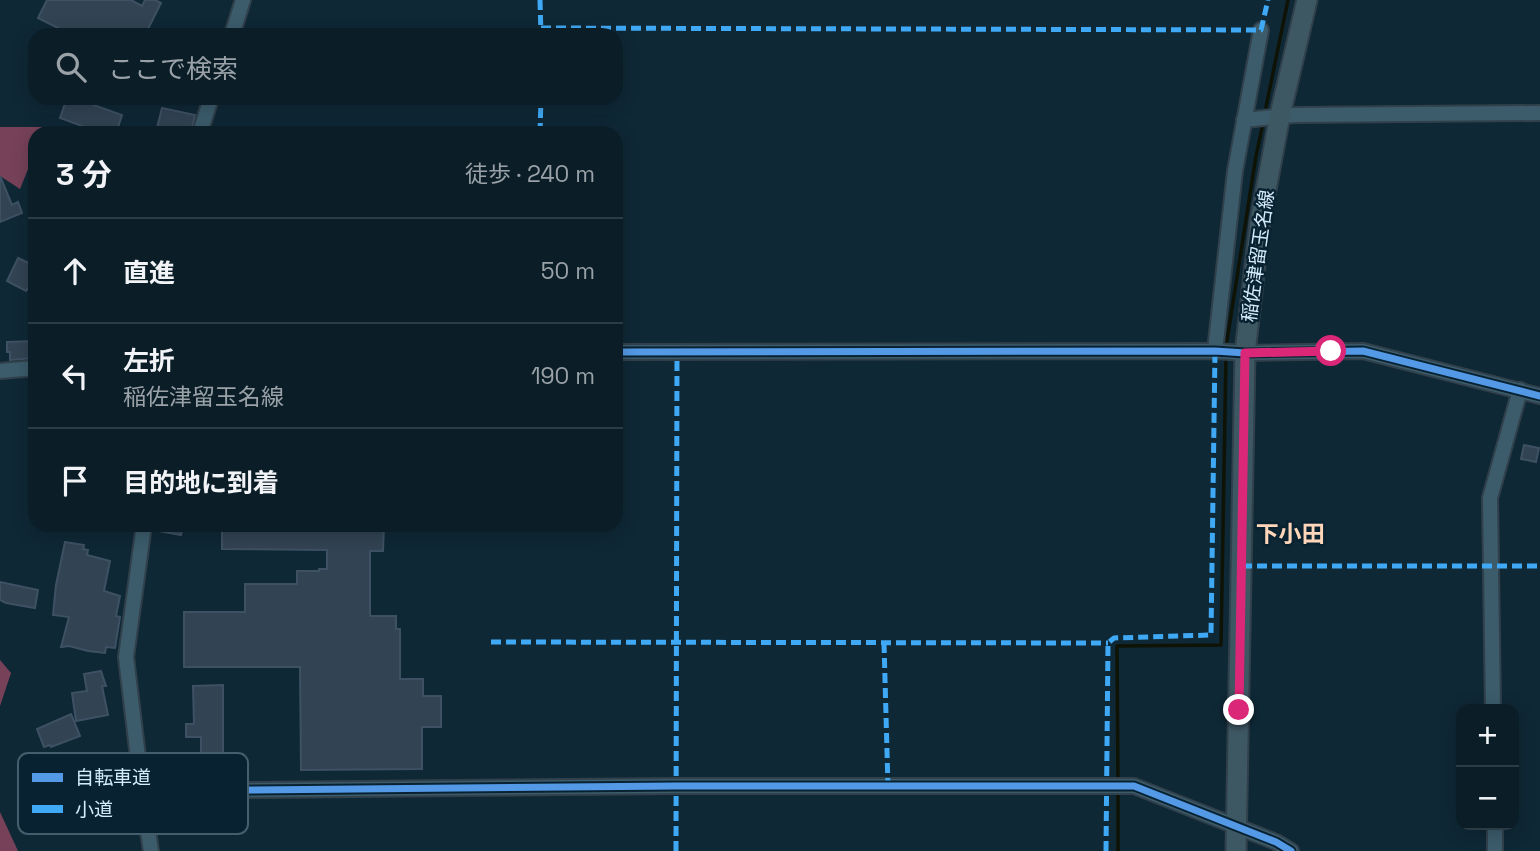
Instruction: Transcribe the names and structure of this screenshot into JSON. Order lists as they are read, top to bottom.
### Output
{
  "streets": {
    "main road": ["稲佐津留玉名線"]
  },
  "districts": ["下小田"],
  "legend": ["自転車道", "小道"],
  "page": {
    "search": "ここで検索",
    "heading": ["3 分", "徒歩 · 240 m"],
    "list": [
      ["直進", "50 m"],
      ["左折", "稲佐津留玉名線", "190 m"],
      "目的地に到着"
    ],
    "map_buttons": ["+", "−"]
  }
}
